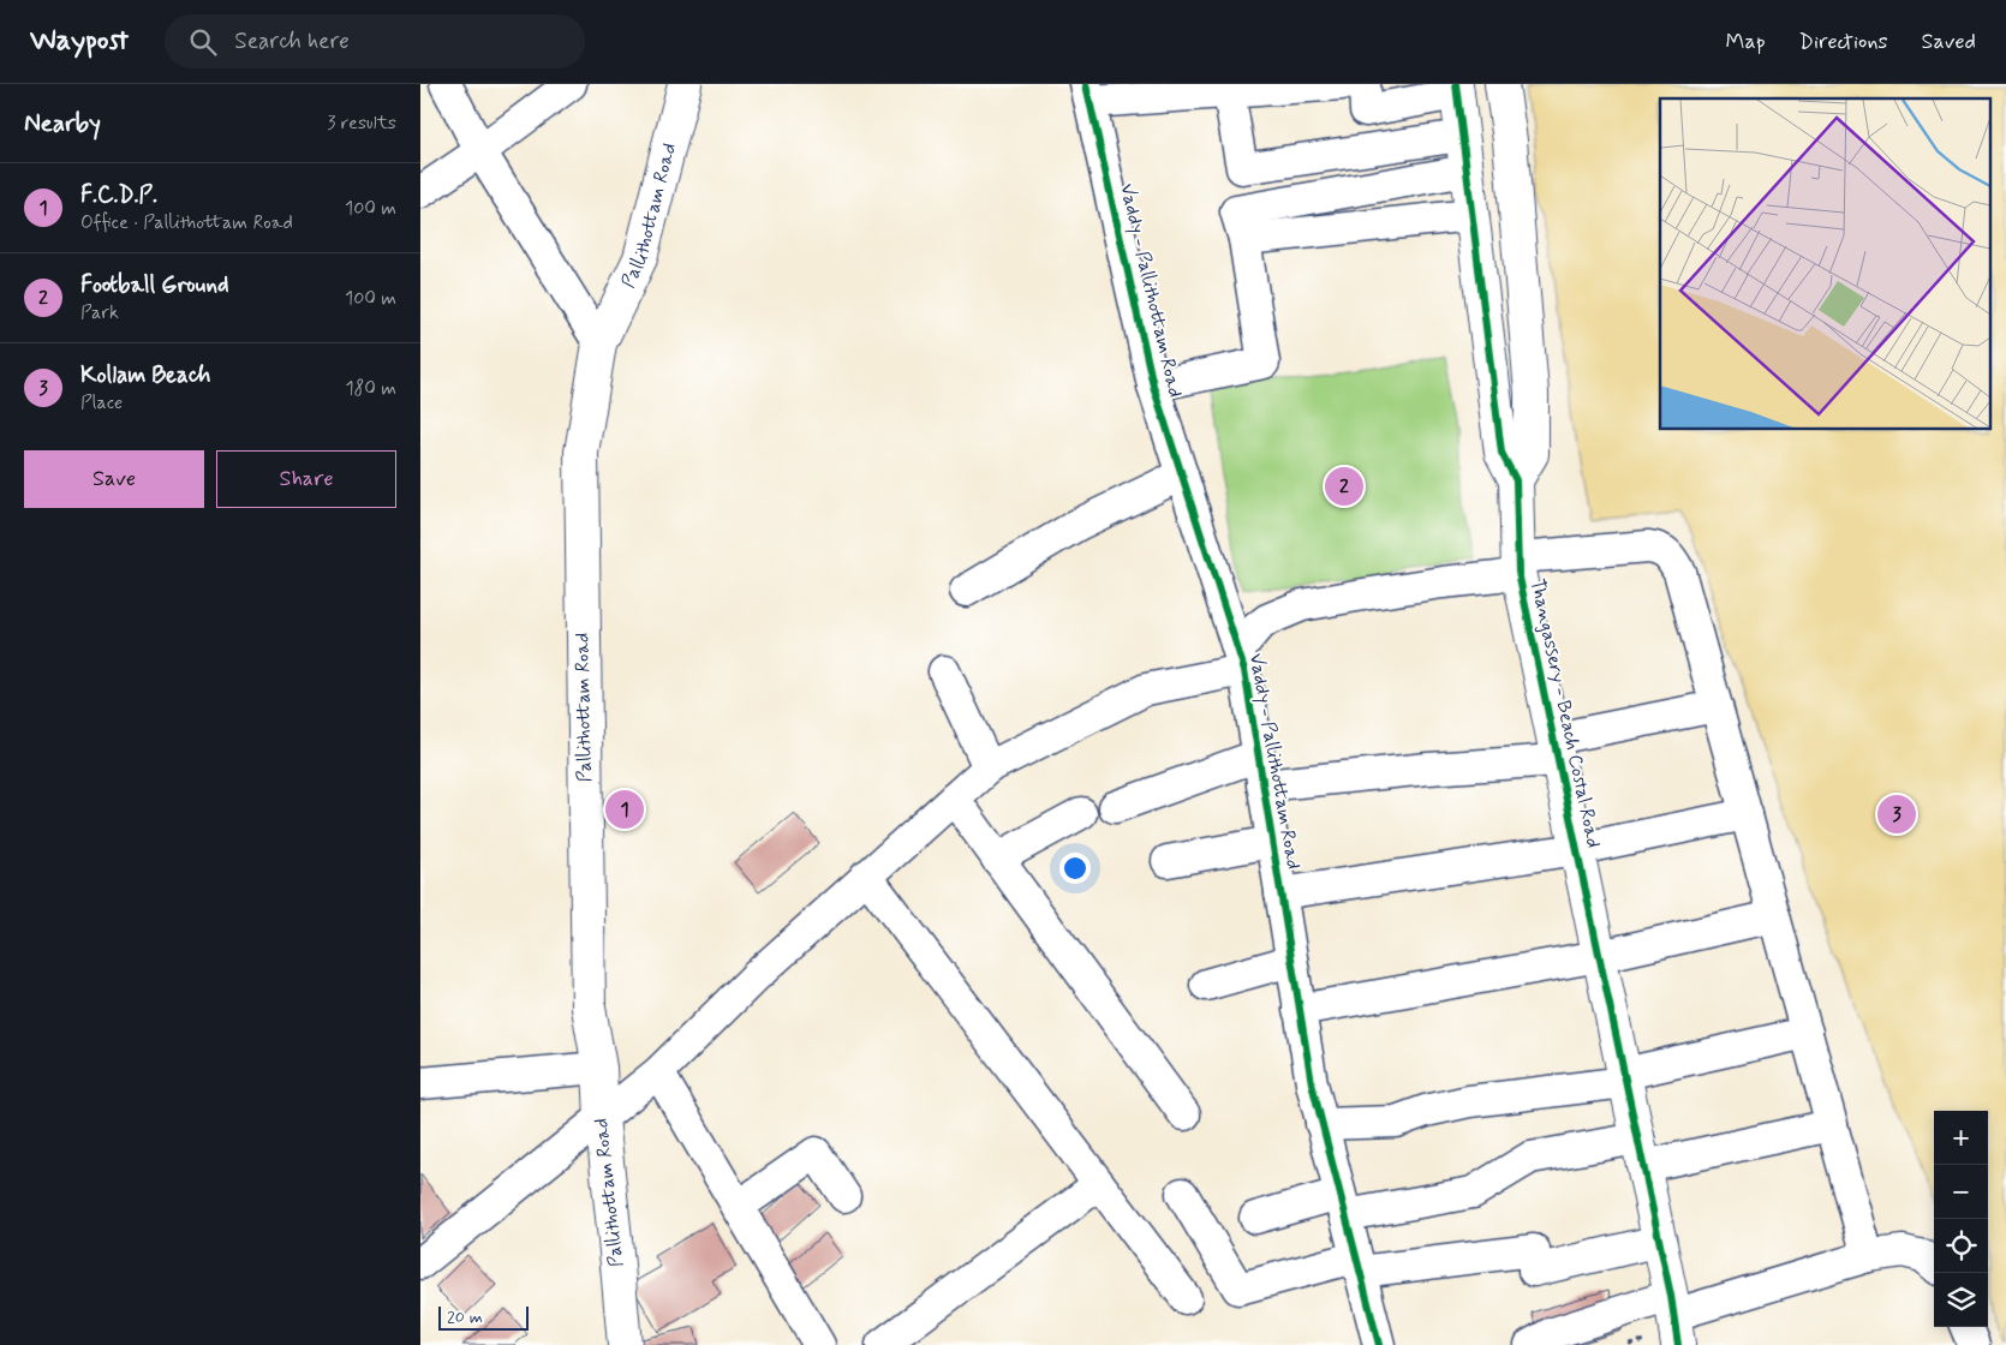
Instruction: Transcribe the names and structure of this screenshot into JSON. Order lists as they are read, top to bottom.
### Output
{
  "streets": {
    "street": ["Pallithottam Road", "Vaddy - Pallithottam Road", "Thangassery - Beach Costal Road"]
  },
  "scale_bar": "20 m",
  "page": {
    "header": "Waypost",
    "search": "Search here",
    "nav": ["Map", "Directions", "Saved"],
    "heading": ["Nearby", "3 results"],
    "list": [
      {
        "mark": "1",
        "name": "F.C.D.P.",
        "note": "Office · Pallithottam Road",
        "value": "100 m"
      },
      {
        "mark": "2",
        "name": "Football Ground",
        "note": "Park",
        "value": "100 m"
      },
      {
        "mark": "3",
        "name": "Kollam Beach",
        "note": "Place",
        "value": "180 m"
      }
    ],
    "buttons": ["Save", "Share"],
    "pins": ["2", "1", "3"],
    "map_buttons": ["+", "−"],
    "scale": "20 m"
  }
}
